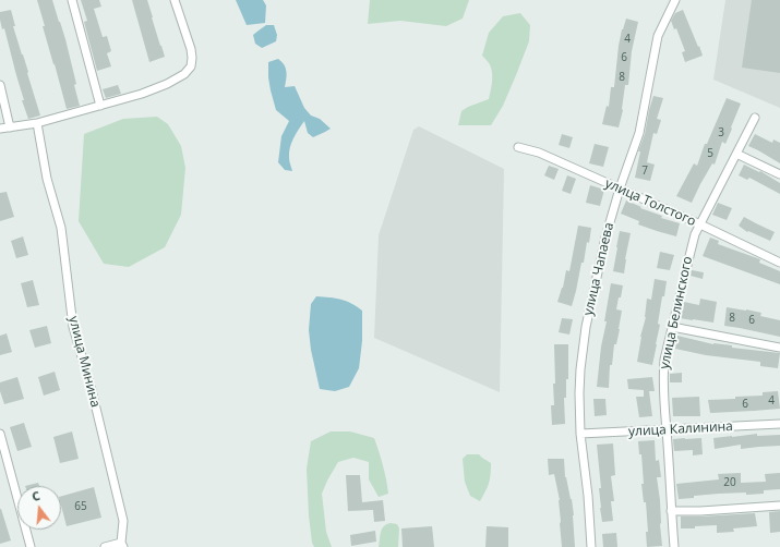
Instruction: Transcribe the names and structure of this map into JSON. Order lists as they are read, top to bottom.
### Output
{
  "streets": {
    "street": [
      "улица Толстого",
      "улица Чапаева",
      "улица Белинского",
      "улица Минина",
      "улица Калинина"
    ]
  },
  "crossings": [
    ["улица Толстого", "улица Чапаева"],
    ["улица Толстого", "улица Белинского"],
    ["улица Чапаева", "улица Калинина"],
    ["улица Белинского", "улица Калинина"]
  ],
  "house_numbers": [
    "4",
    "6",
    "8",
    "3",
    "5",
    "7",
    "8",
    "6",
    "4",
    "6",
    "20",
    "65"
  ],
  "north": "top"
}
